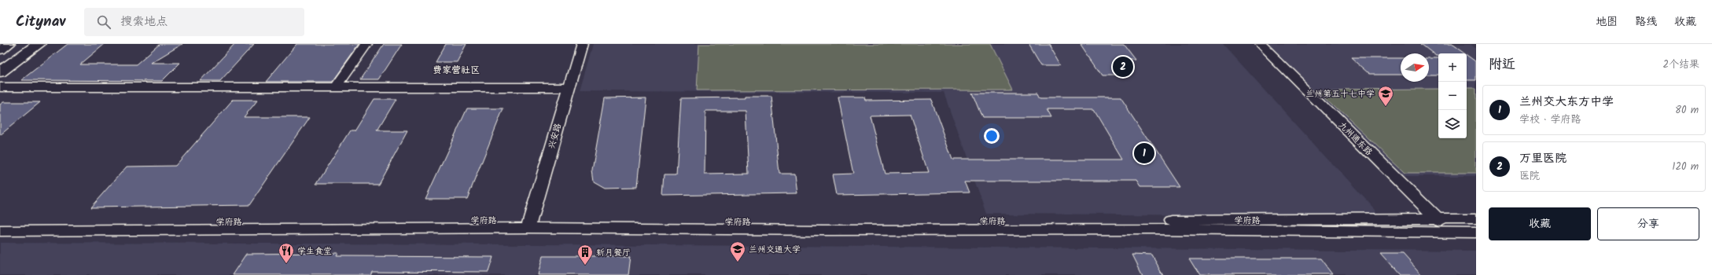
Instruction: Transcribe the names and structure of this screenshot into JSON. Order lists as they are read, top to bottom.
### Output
{
  "streets": {
    "street": ["兴安路", "九州通东路", "学府路"]
  },
  "crossings": [
    ["兴安路", "学府路"],
    ["九州通东路", "学府路"]
  ],
  "districts": ["费家营社区"],
  "places": {
    "school or university": ["兰州第五十七中学", "兰州交通大学"],
    "restaurant": ["学生食堂"],
    "building": ["新月餐厅"]
  },
  "north": "right",
  "page": {
    "header": "Citynav",
    "search": "搜索地点",
    "nav": ["地图", "路线", "收藏"],
    "heading": ["附近", "2个结果"],
    "map_buttons": ["+", "−"],
    "pins": ["2", "1"],
    "list": [
      {
        "mark": "1",
        "name": "兰州交大东方中学",
        "note": "学校 · 学府路",
        "value": "80 m"
      },
      {
        "mark": "2",
        "name": "万里医院",
        "note": "医院",
        "value": "120 m"
      }
    ],
    "buttons": ["收藏", "分享"]
  }
}
